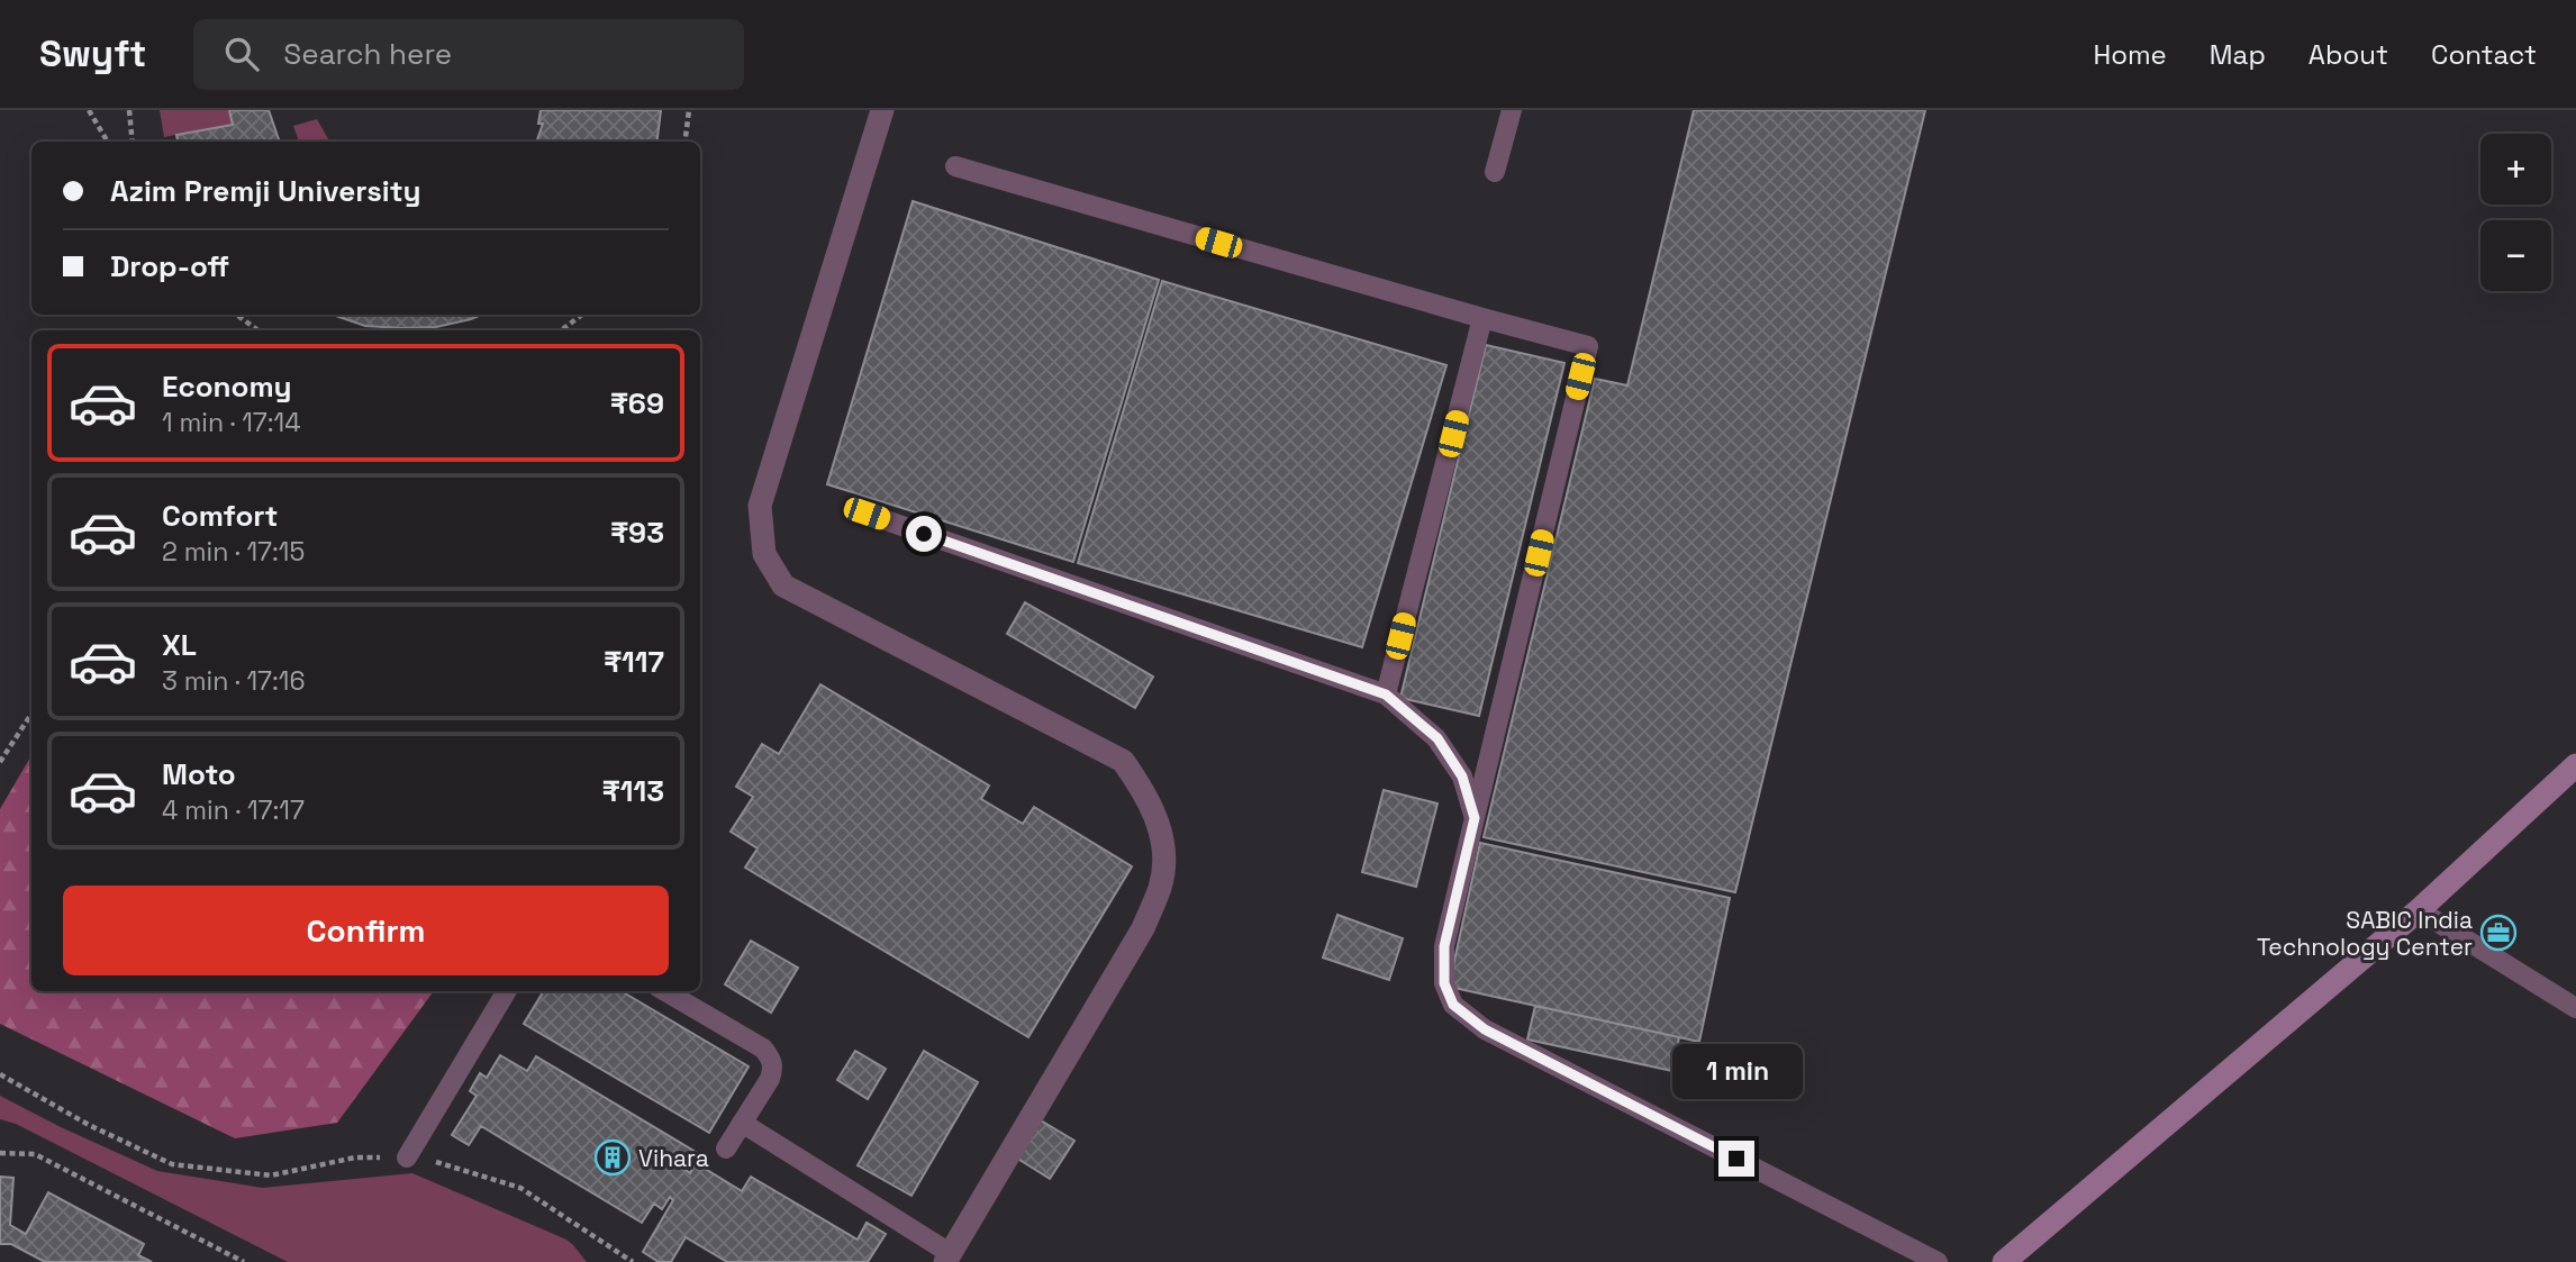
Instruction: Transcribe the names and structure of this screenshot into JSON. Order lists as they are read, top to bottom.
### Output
{
  "places": {
    "office": ["SABIC India Technology Center"],
    "building": ["Vihara"]
  },
  "page": {
    "header": "Swyft",
    "search": "Search here",
    "nav": [
      "Home",
      "Map",
      "About",
      "Contact"
    ],
    "map_buttons": ["+", "−"],
    "banner": ["Azim Premji University", "Drop-off"],
    "list": [
      {
        "name": "Economy",
        "note": "1 min · 17:14",
        "value": "₹69"
      },
      {
        "name": "Comfort",
        "note": "2 min · 17:15",
        "value": "₹93"
      },
      {
        "name": "XL",
        "note": "3 min · 17:16",
        "value": "₹117"
      },
      {
        "name": "Moto",
        "note": "4 min · 17:17",
        "value": "₹113"
      }
    ],
    "buttons": "Confirm",
    "bubble": "1 min"
  }
}
